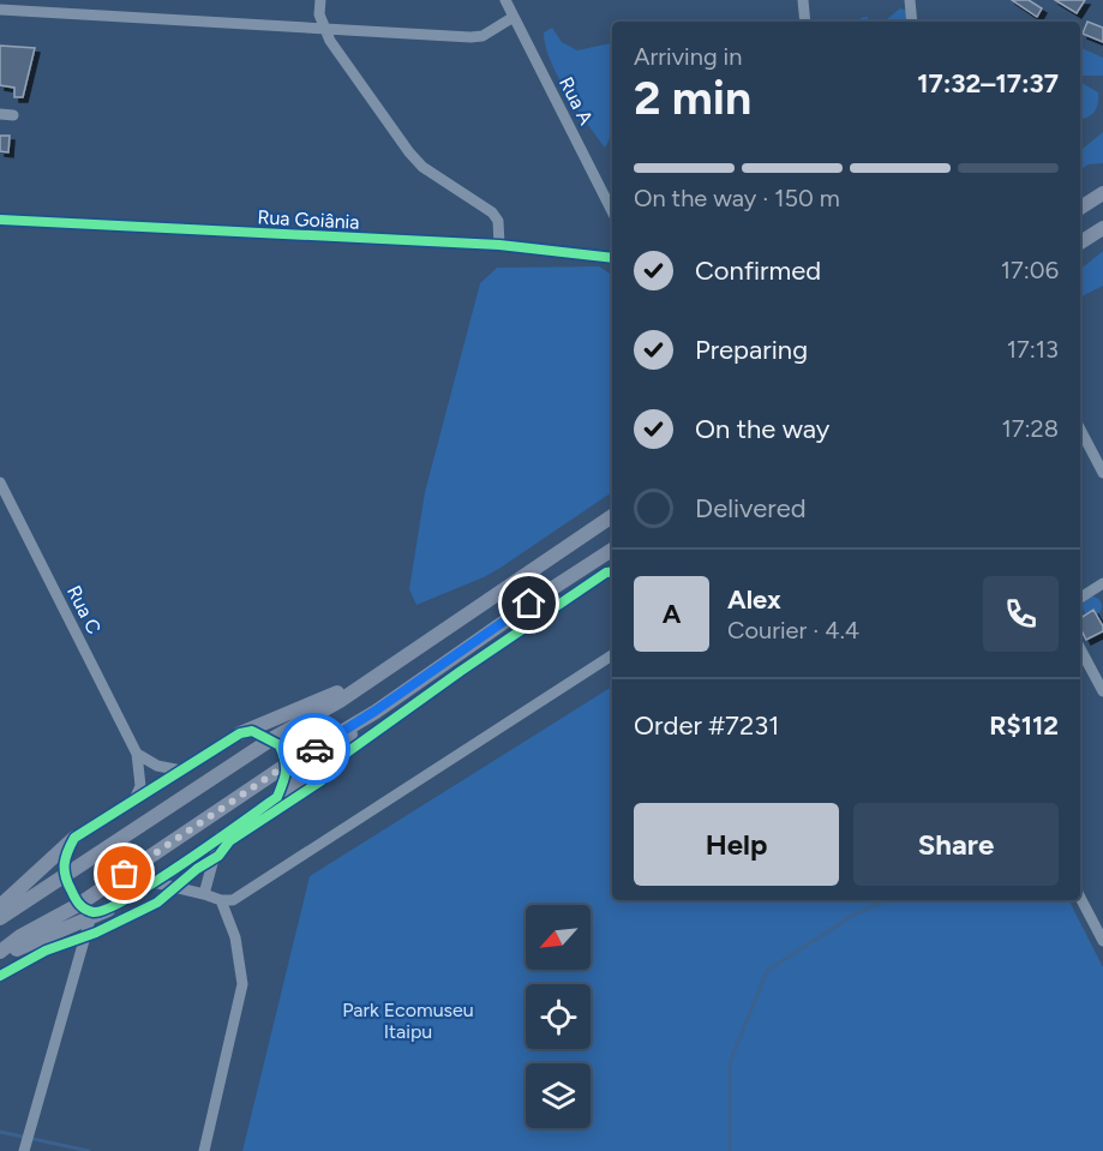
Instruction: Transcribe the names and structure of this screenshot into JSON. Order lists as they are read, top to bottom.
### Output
{
  "streets": {
    "street": ["Rua A", "Rua Goiânia", "Rua C"]
  },
  "parks": ["Park Ecomuseu Itaipu"],
  "north": "bottom left",
  "page": {
    "heading": ["2 min", "Arriving in", "17:32–17:37"],
    "panel": [
      "Alex",
      "Courier · 4.4",
      "Order #7231",
      "R$112"
    ],
    "bar": "On the way · 150 m",
    "list": [
      ["Confirmed", "17:06"],
      ["Preparing", "17:13"],
      ["On the way", "17:28"],
      "Delivered"
    ],
    "round": "A",
    "buttons": ["Help", "Share"]
  }
}
